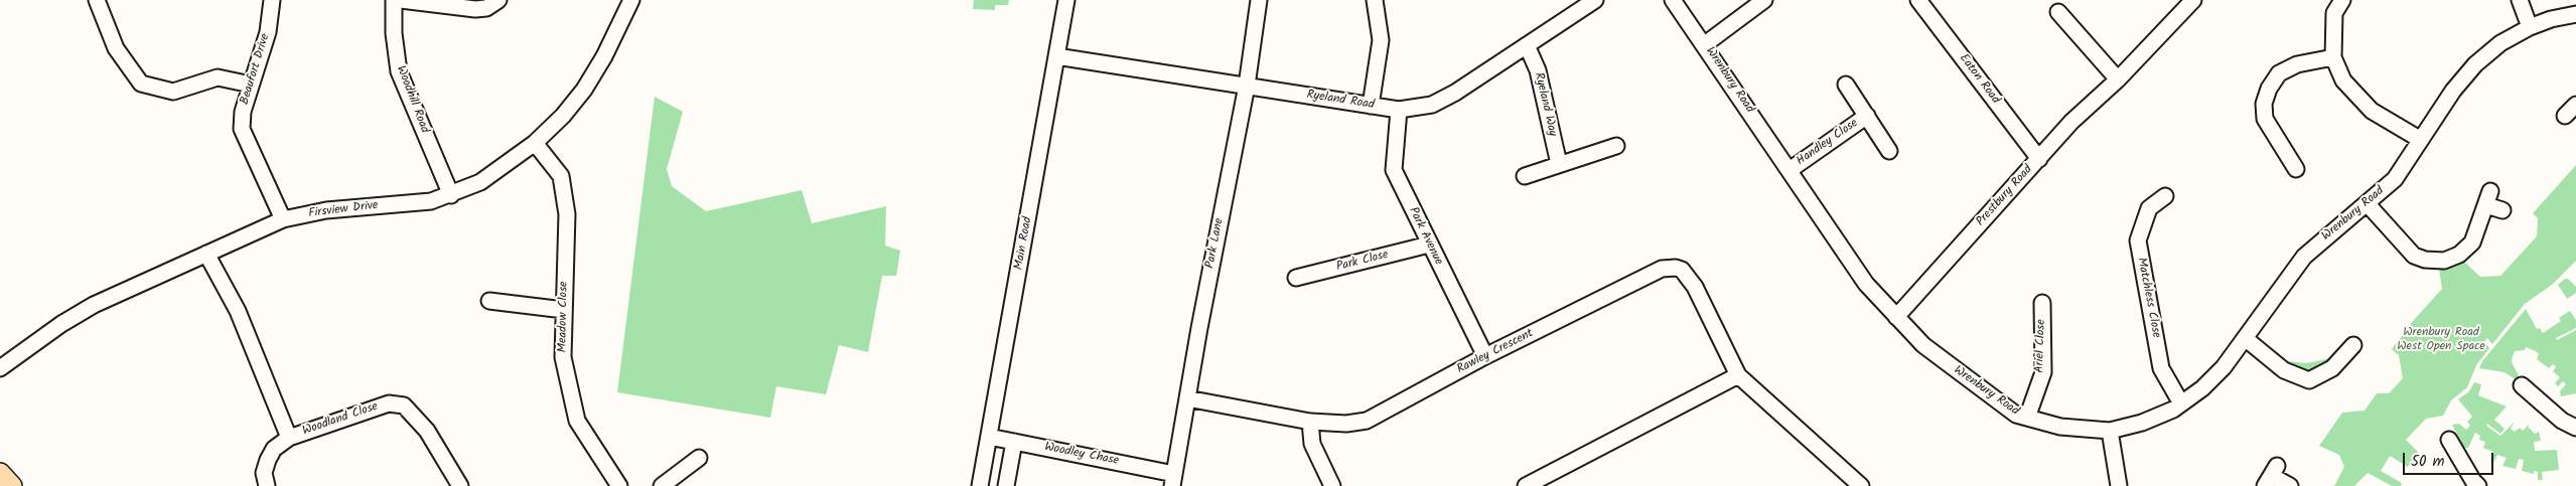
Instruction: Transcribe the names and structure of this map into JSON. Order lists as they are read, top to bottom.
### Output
{
  "streets": {
    "street": [
      "Beaufort Drive",
      "Eaton Road",
      "Wrenbury Road",
      "Woodhill Road",
      "Ryeland Road",
      "Ryeland Way",
      "Handley Close",
      "Prestbury Road",
      "Firsview Drive",
      "Park Avenue",
      "Main Road",
      "Park Lane",
      "Park Close",
      "Matchless Close",
      "Meadow Close",
      "Ariel Close",
      "Rawley Crescent",
      "Woodland Close",
      "Woodley Chase"
    ]
  },
  "crossings": [
    ["Beaufort Drive", "Firsview Drive"],
    ["Eaton Road", "Prestbury Road"],
    ["Wrenbury Road", "Handley Close"],
    ["Wrenbury Road", "Prestbury Road"],
    ["Wrenbury Road", "Matchless Close"],
    ["Wrenbury Road", "Ariel Close"],
    ["Woodhill Road", "Firsview Drive"],
    ["Ryeland Road", "Ryeland Way"],
    ["Ryeland Road", "Park Avenue"],
    ["Ryeland Road", "Main Road"],
    ["Ryeland Road", "Park Lane"],
    ["Firsview Drive", "Meadow Close"],
    ["Firsview Drive", "Woodland Close"],
    ["Park Avenue", "Park Close"],
    ["Park Avenue", "Rawley Crescent"],
    ["Main Road", "Woodley Chase"],
    ["Park Lane", "Rawley Crescent"],
    ["Park Lane", "Woodley Chase"]
  ],
  "parks": ["Wrenbury Road West Open Space"],
  "scale_bar": "50 m"
}
